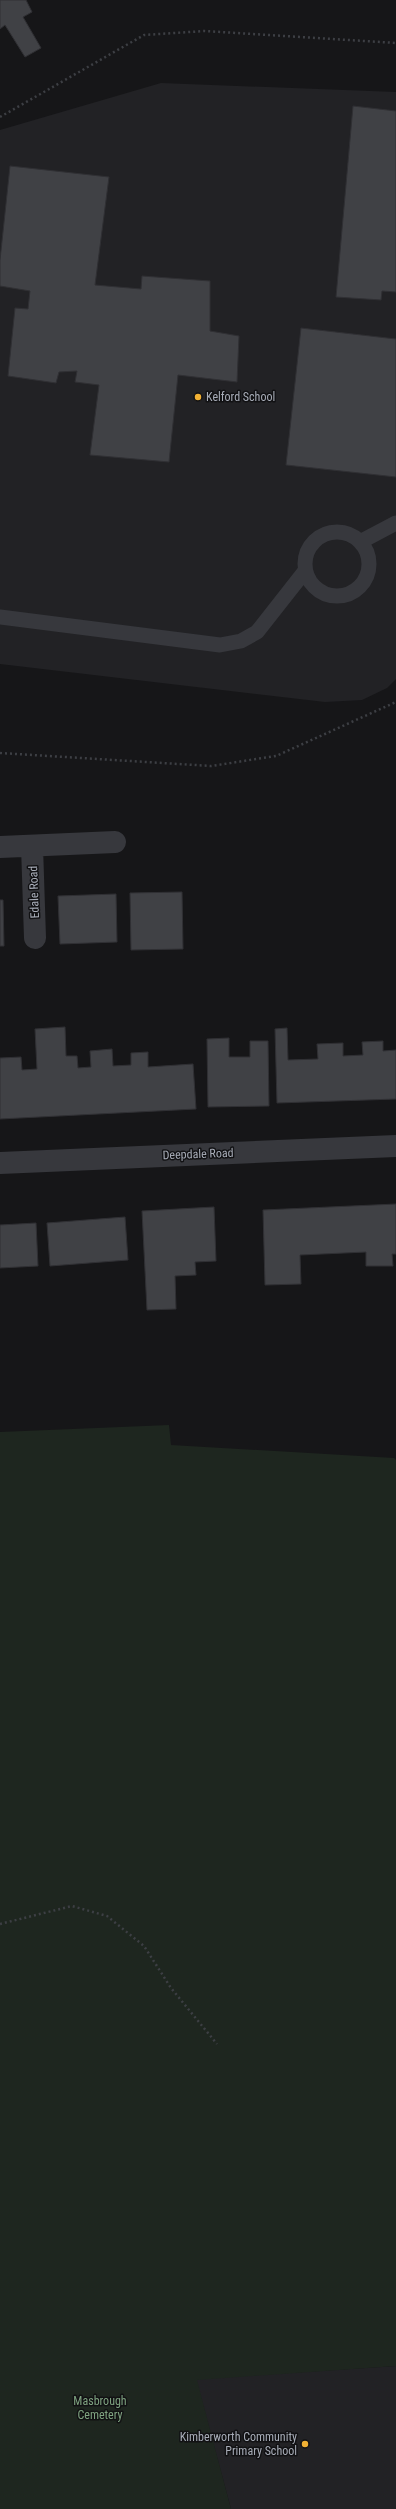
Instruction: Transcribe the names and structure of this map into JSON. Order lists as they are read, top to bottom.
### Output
{
  "streets": {
    "street": ["Edale Road", "Deepdale Road"]
  },
  "parks": ["Masbrough Cemetery"],
  "places": ["Kelford School", "Kimberworth Community Primary School"]
}
